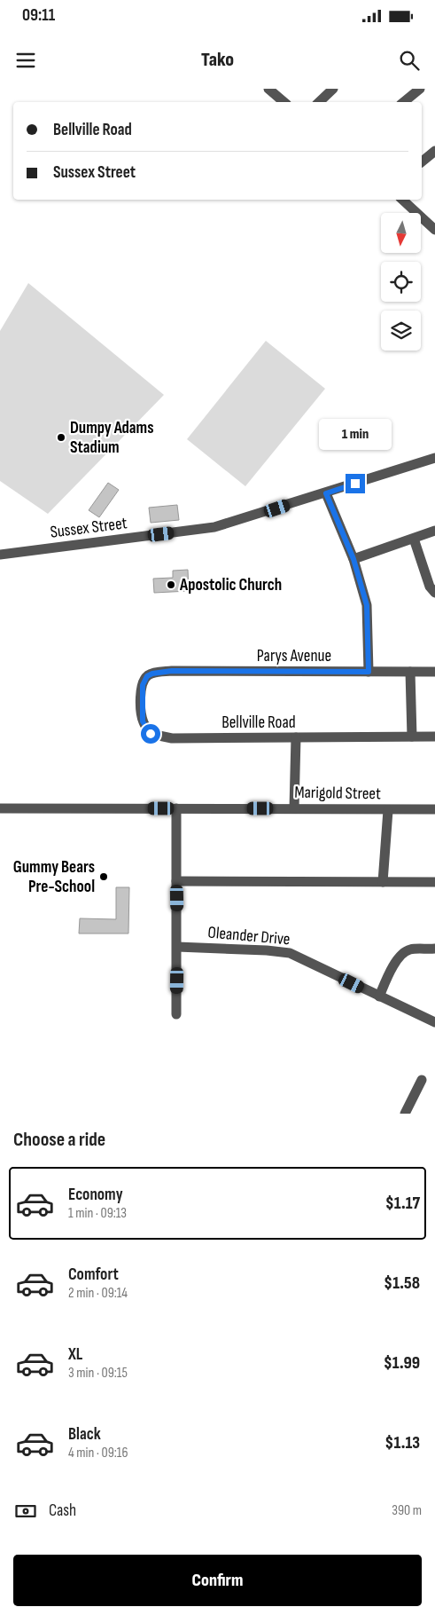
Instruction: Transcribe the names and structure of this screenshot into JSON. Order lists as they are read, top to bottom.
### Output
{
  "streets": {
    "street": [
      "Sussex Street",
      "Parys Avenue",
      "Bellville Road",
      "Marigold Street",
      "Oleander Drive"
    ]
  },
  "crossings": [
    ["Parys Avenue", "Bellville Road"]
  ],
  "places": ["Dumpy Adams Stadium", "Apostolic Church", "Gummy Bears Pre-School"],
  "north": "bottom",
  "page": {
    "status": "09:11",
    "header": "Tako",
    "banner": ["Bellville Road", "Sussex Street"],
    "bubble": "1 min",
    "heading": "Choose a ride",
    "list": [
      {
        "name": "Economy",
        "note": "1 min · 09:13",
        "value": "$1.17"
      },
      {
        "name": "Comfort",
        "note": "2 min · 09:14",
        "value": "$1.58"
      },
      {
        "name": "XL",
        "note": "3 min · 09:15",
        "value": "$1.99"
      },
      {
        "name": "Black",
        "note": "4 min · 09:16",
        "value": "$1.13"
      }
    ],
    "pay": ["Cash", "390 m"],
    "buttons": "Confirm"
  }
}
